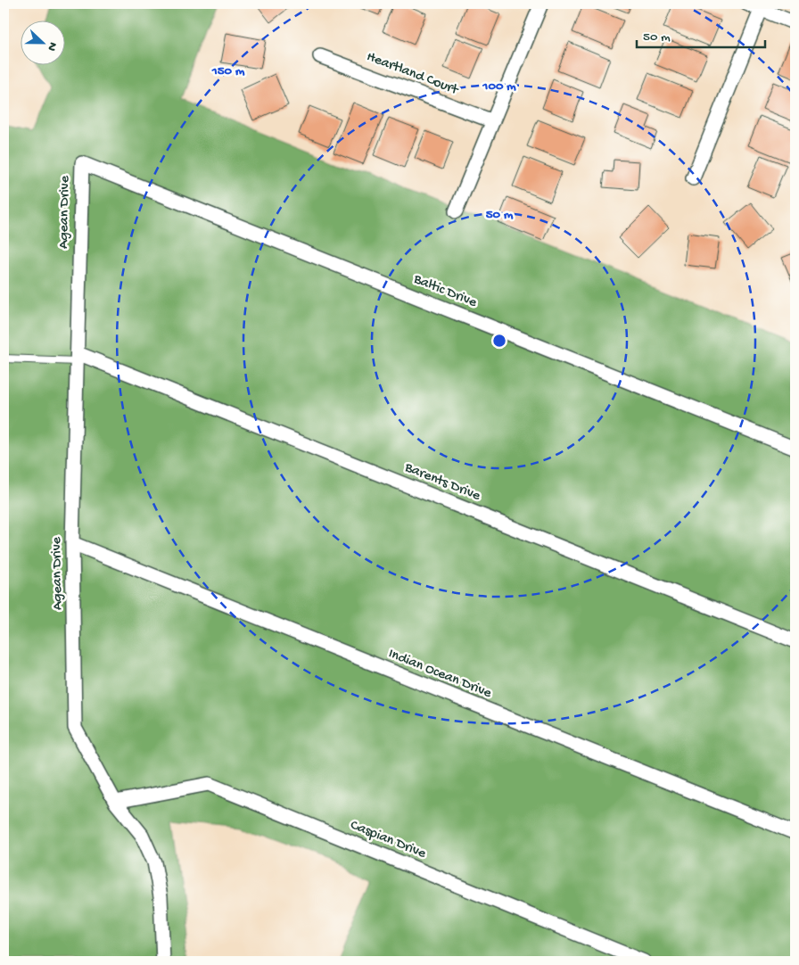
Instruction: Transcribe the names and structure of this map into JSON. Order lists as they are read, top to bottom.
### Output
{
  "streets": {
    "street": [
      "Heartland Court",
      "Agean Drive",
      "Baltic Drive",
      "Barents Drive",
      "Indian Ocean Drive",
      "Caspian Drive"
    ]
  },
  "crossings": [
    ["Agean Drive", "Baltic Drive"],
    ["Agean Drive", "Barents Drive"],
    ["Agean Drive", "Indian Ocean Drive"],
    ["Agean Drive", "Caspian Drive"]
  ],
  "scale_bar": "50 m",
  "north": "right",
  "rings": ["150 m", "100 m", "50 m"]
}
